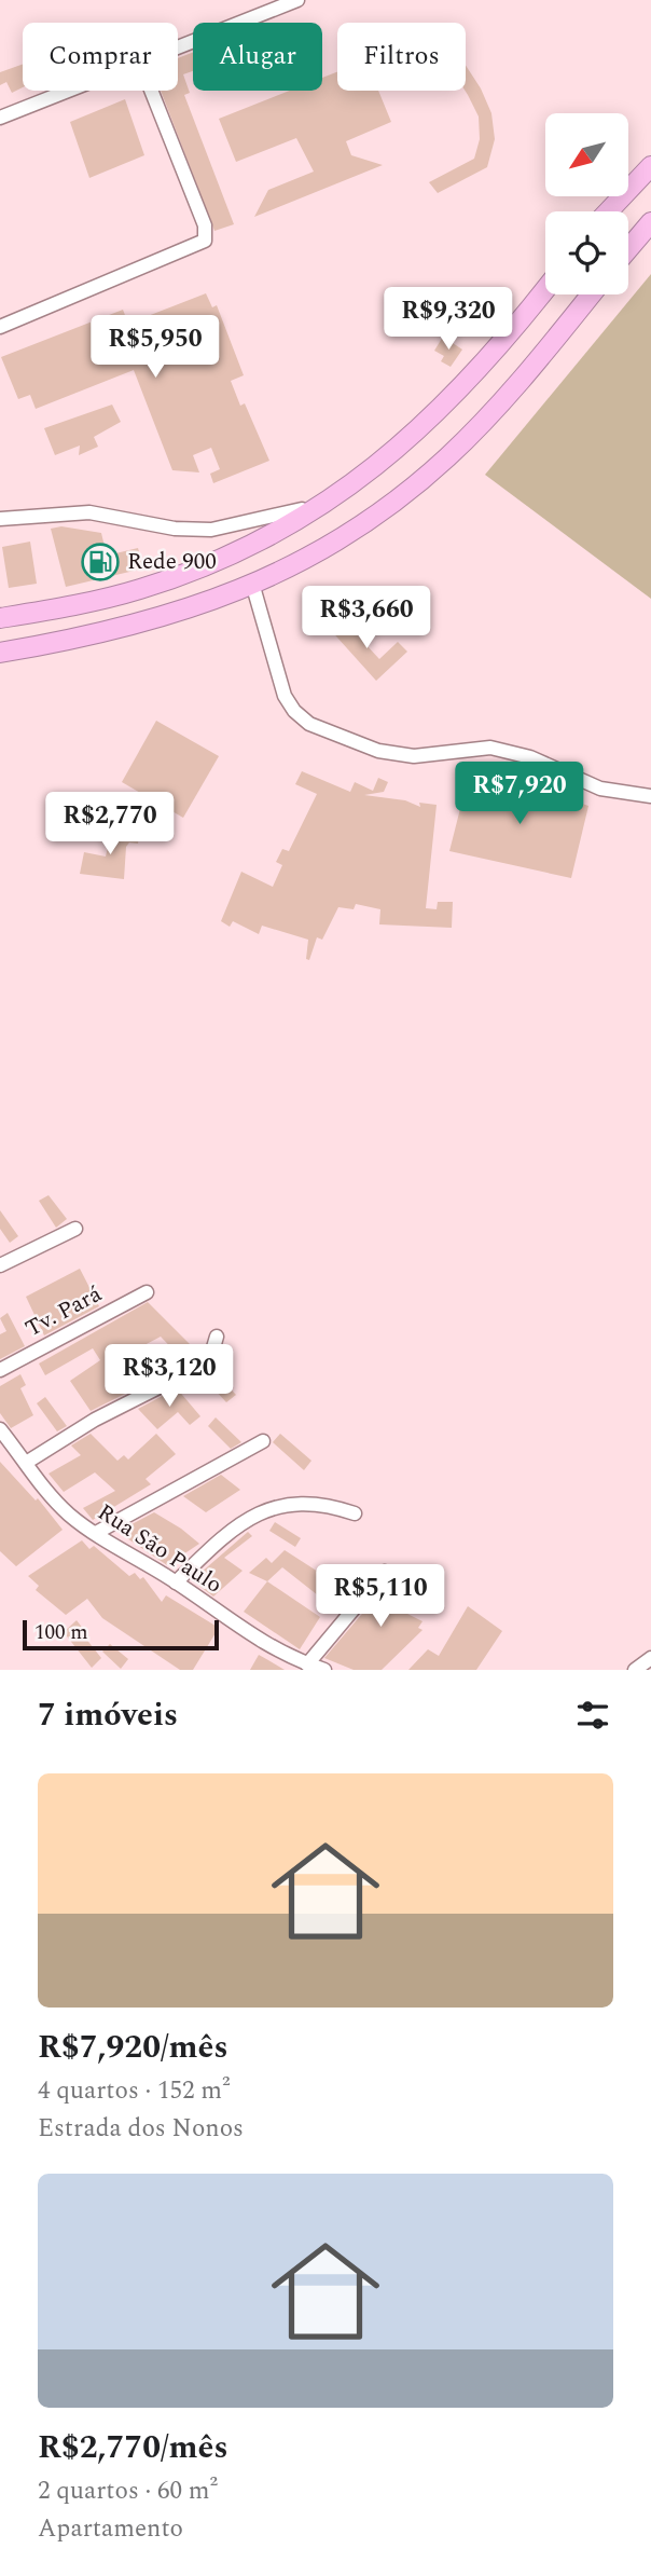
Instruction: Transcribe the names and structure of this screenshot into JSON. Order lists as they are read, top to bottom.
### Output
{
  "streets": {
    "street": ["Tv. Pará", "Rua São Paulo"]
  },
  "places": {
    "fuel station": ["Rede 900"]
  },
  "scale_bar": "100 m",
  "north": "bottom left",
  "page": {
    "chip": ["Comprar", "Alugar", "Filtros"],
    "price": [
      "R$9,320",
      "R$5,950",
      "R$3,660",
      "R$7,920",
      "R$2,770",
      "R$3,120",
      "R$5,110"
    ],
    "scale": "100 m",
    "heading": "7 imóveis",
    "list": [
      {
        "name": "R$7,920/mês",
        "note": "4 quartos · 152 m² · Estrada dos Nonos"
      },
      {
        "name": "R$2,770/mês",
        "note": "2 quartos · 60 m² · Apartamento"
      }
    ]
  }
}
